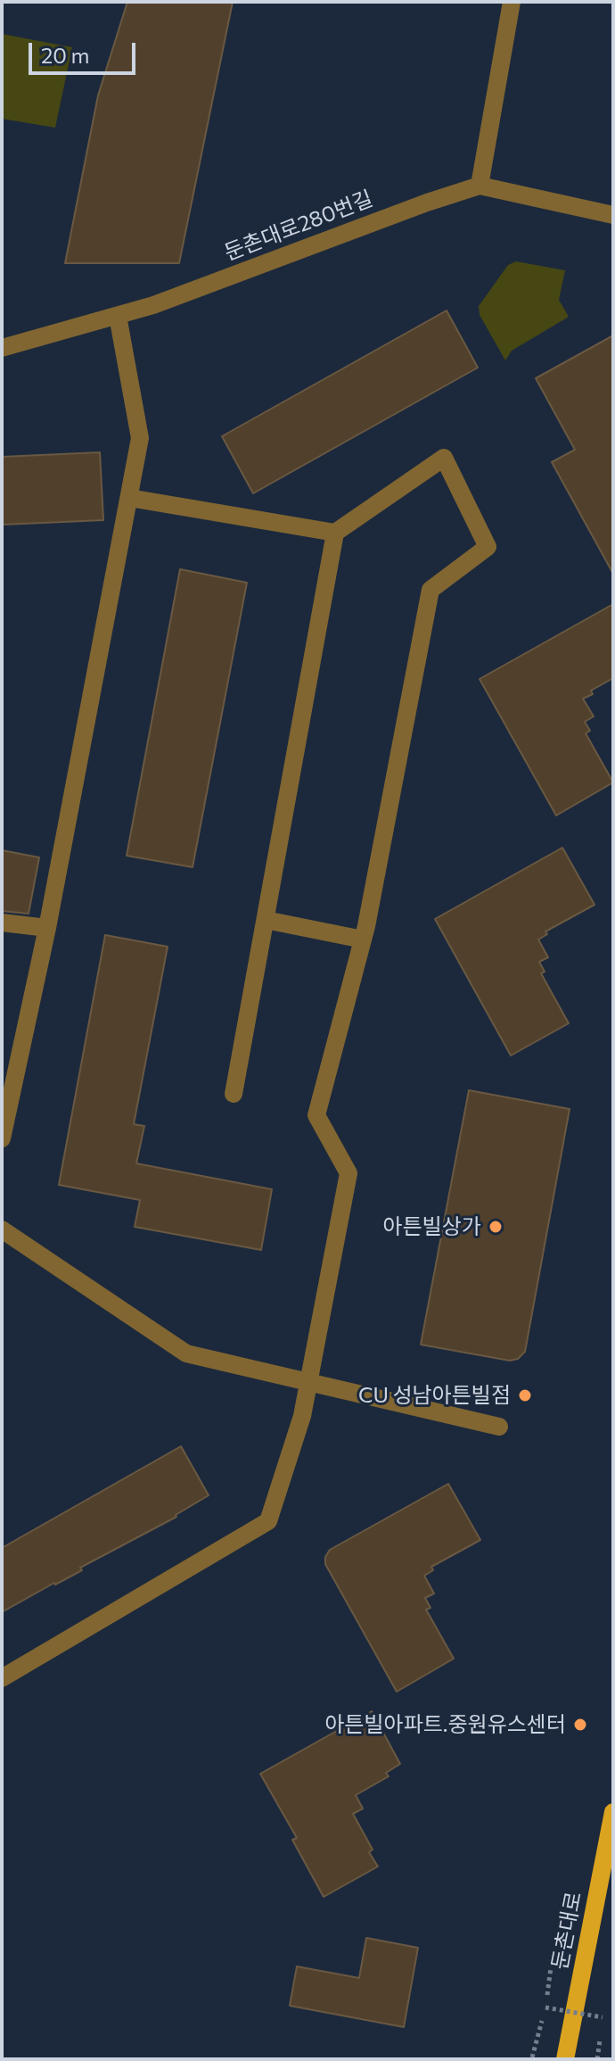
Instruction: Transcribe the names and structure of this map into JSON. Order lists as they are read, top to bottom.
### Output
{
  "streets": {
    "main road": ["둔촌대로"],
    "street": ["둔촌대로280번길"]
  },
  "places": ["아튼빌상가", "CU 성남아튼빌점", "아튼빌아파트.중원유스센터"],
  "scale_bar": "20 m"
}
